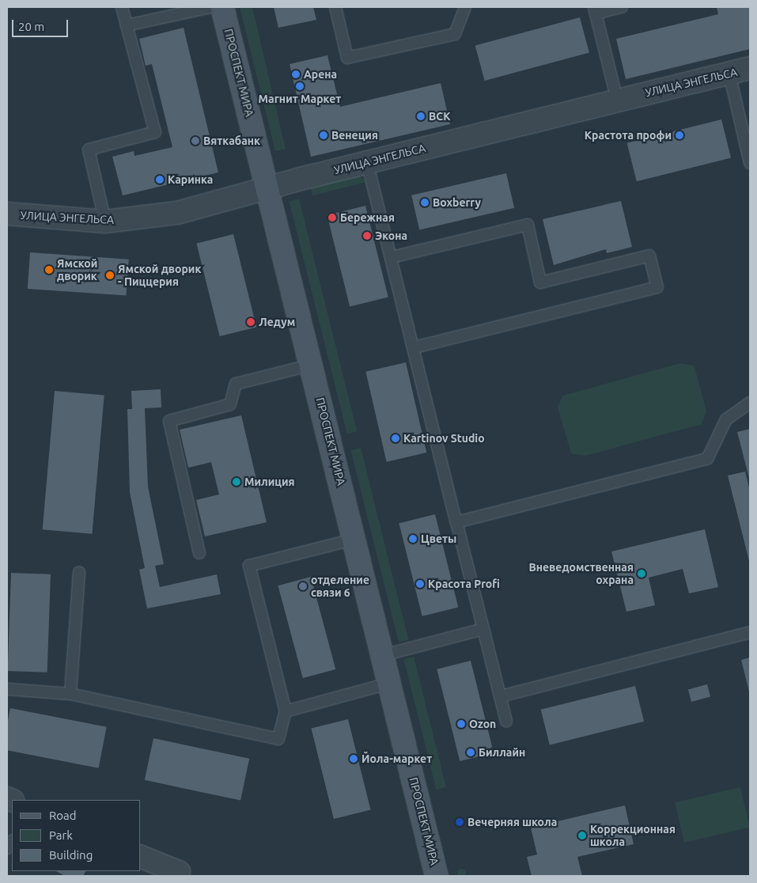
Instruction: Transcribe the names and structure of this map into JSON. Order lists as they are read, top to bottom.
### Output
{
  "streets": {
    "main road": ["ПРОСПЕКТ МИРА"],
    "street": ["УЛИЦА ЭНГЕЛЬСА"]
  },
  "crossings": [
    ["ПРОСПЕКТ МИРА", "УЛИЦА ЭНГЕЛЬСА"]
  ],
  "places": [
    "Арена",
    "Магнит Маркет",
    "ВСК",
    "Венеция",
    "Крастота профи",
    "Вяткабанк",
    "Каринка",
    "Boxberry",
    "Бережная",
    "Экона",
    "Ямской дворик",
    "Ямской дворик - Пиццерия",
    "Ледум",
    "Kartinov Studio",
    "Милиция",
    "Цветы",
    "Вневедомственная охрана",
    "Красота Profi",
    "отделение связи 6",
    "Ozon",
    "Биллайн",
    "Йола-маркет",
    "Вечерняя школа",
    "Коррекционная школа"
  ],
  "legend": ["Road", "Park", "Building"],
  "scale_bar": "20 m"
}
